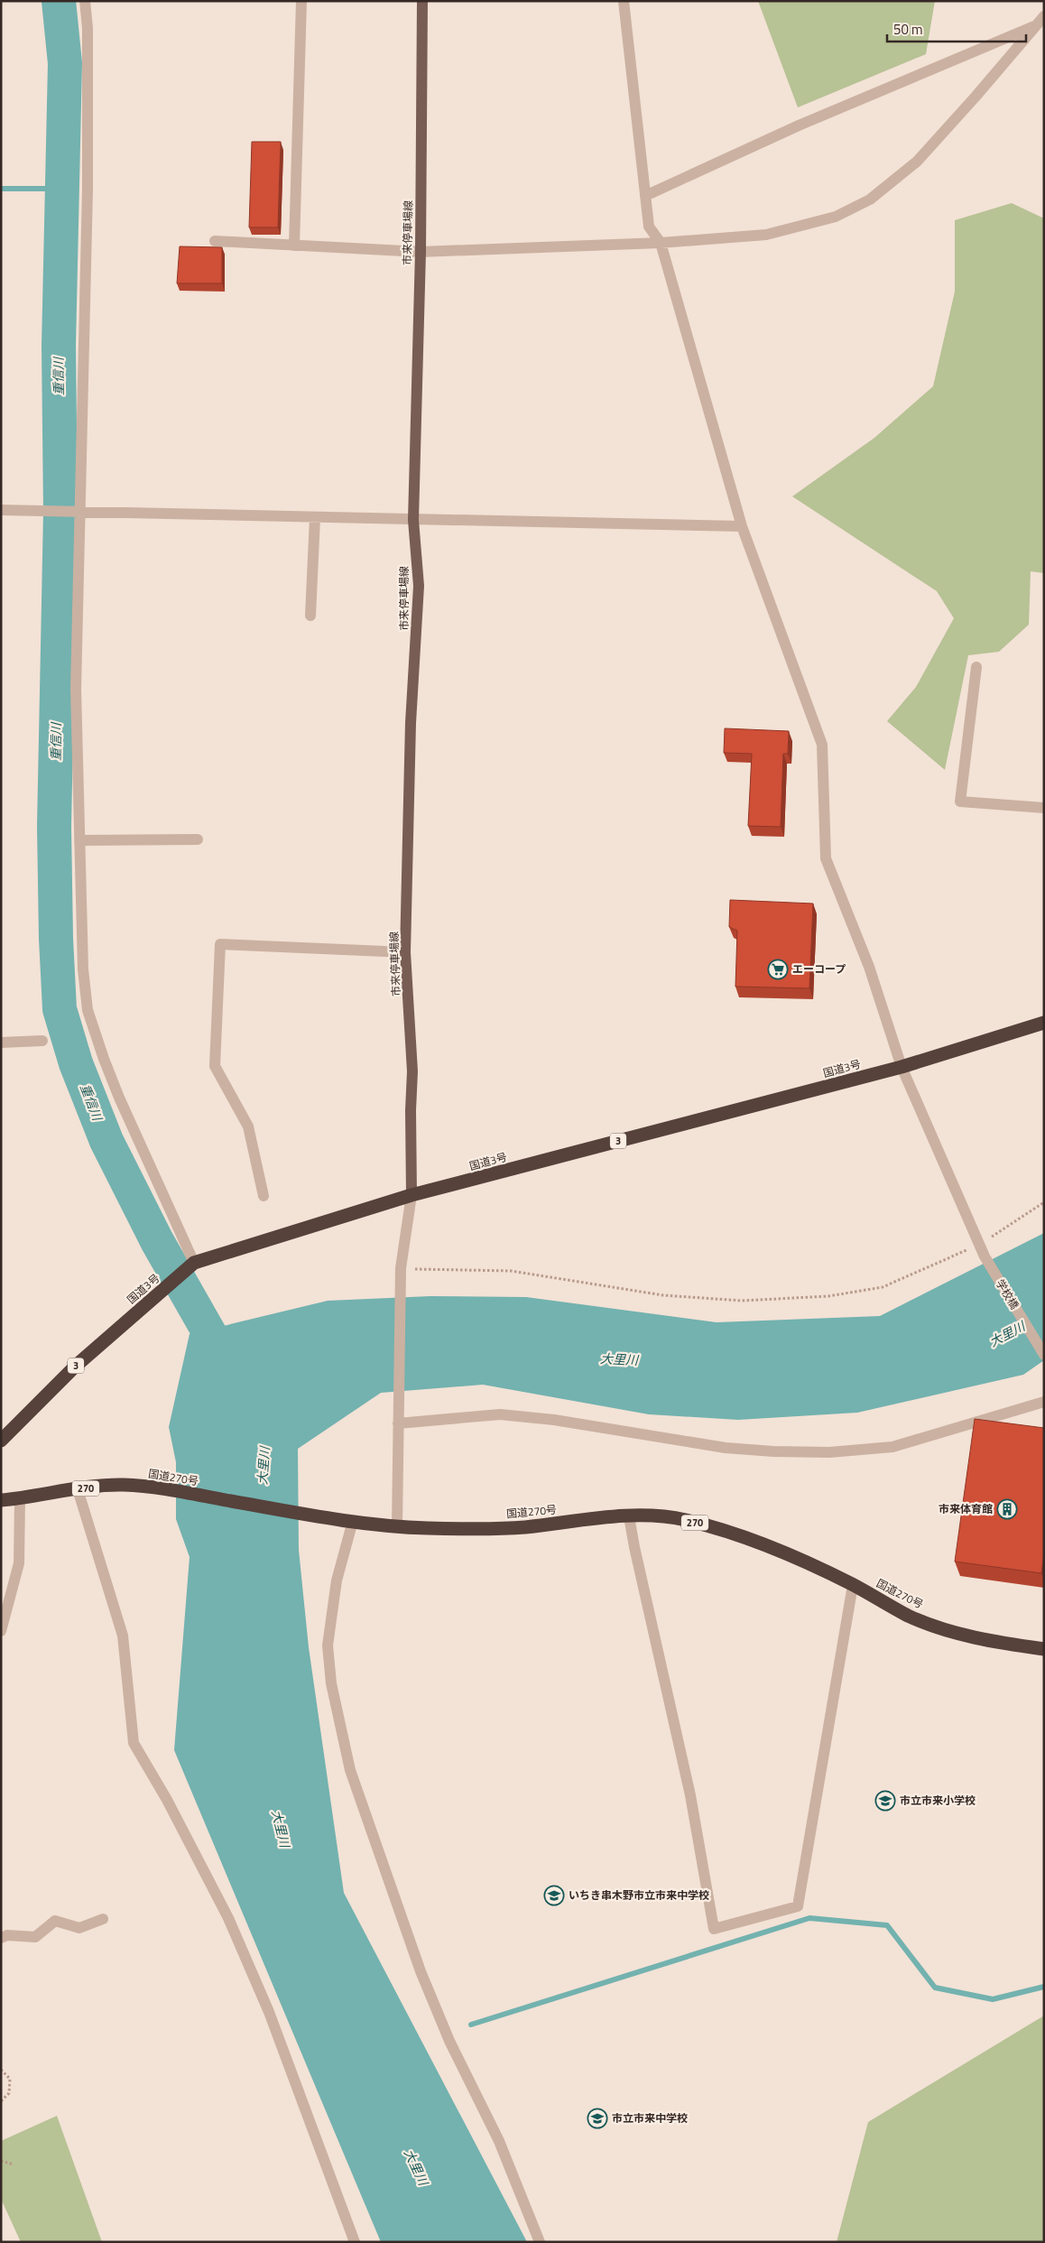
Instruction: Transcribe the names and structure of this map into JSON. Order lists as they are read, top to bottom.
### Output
{
  "streets": {
    "highway": [
      "国道3号",
      "3",
      "国道270号",
      "270"
    ],
    "main road": ["市来停車場線"],
    "street": ["学校橋"]
  },
  "crossings": [
    ["市来停車場線", "国道3号"],
    ["国道3号", "学校橋"]
  ],
  "water": ["重信川", "大里川"],
  "places": {
    "supermarket": ["エーコープ"],
    "building": ["市来体育館"],
    "school or university": ["市立市来小学校", "いちき串木野市立市来中学校", "市立市来中学校"]
  },
  "scale_bar": "50 m"
}
